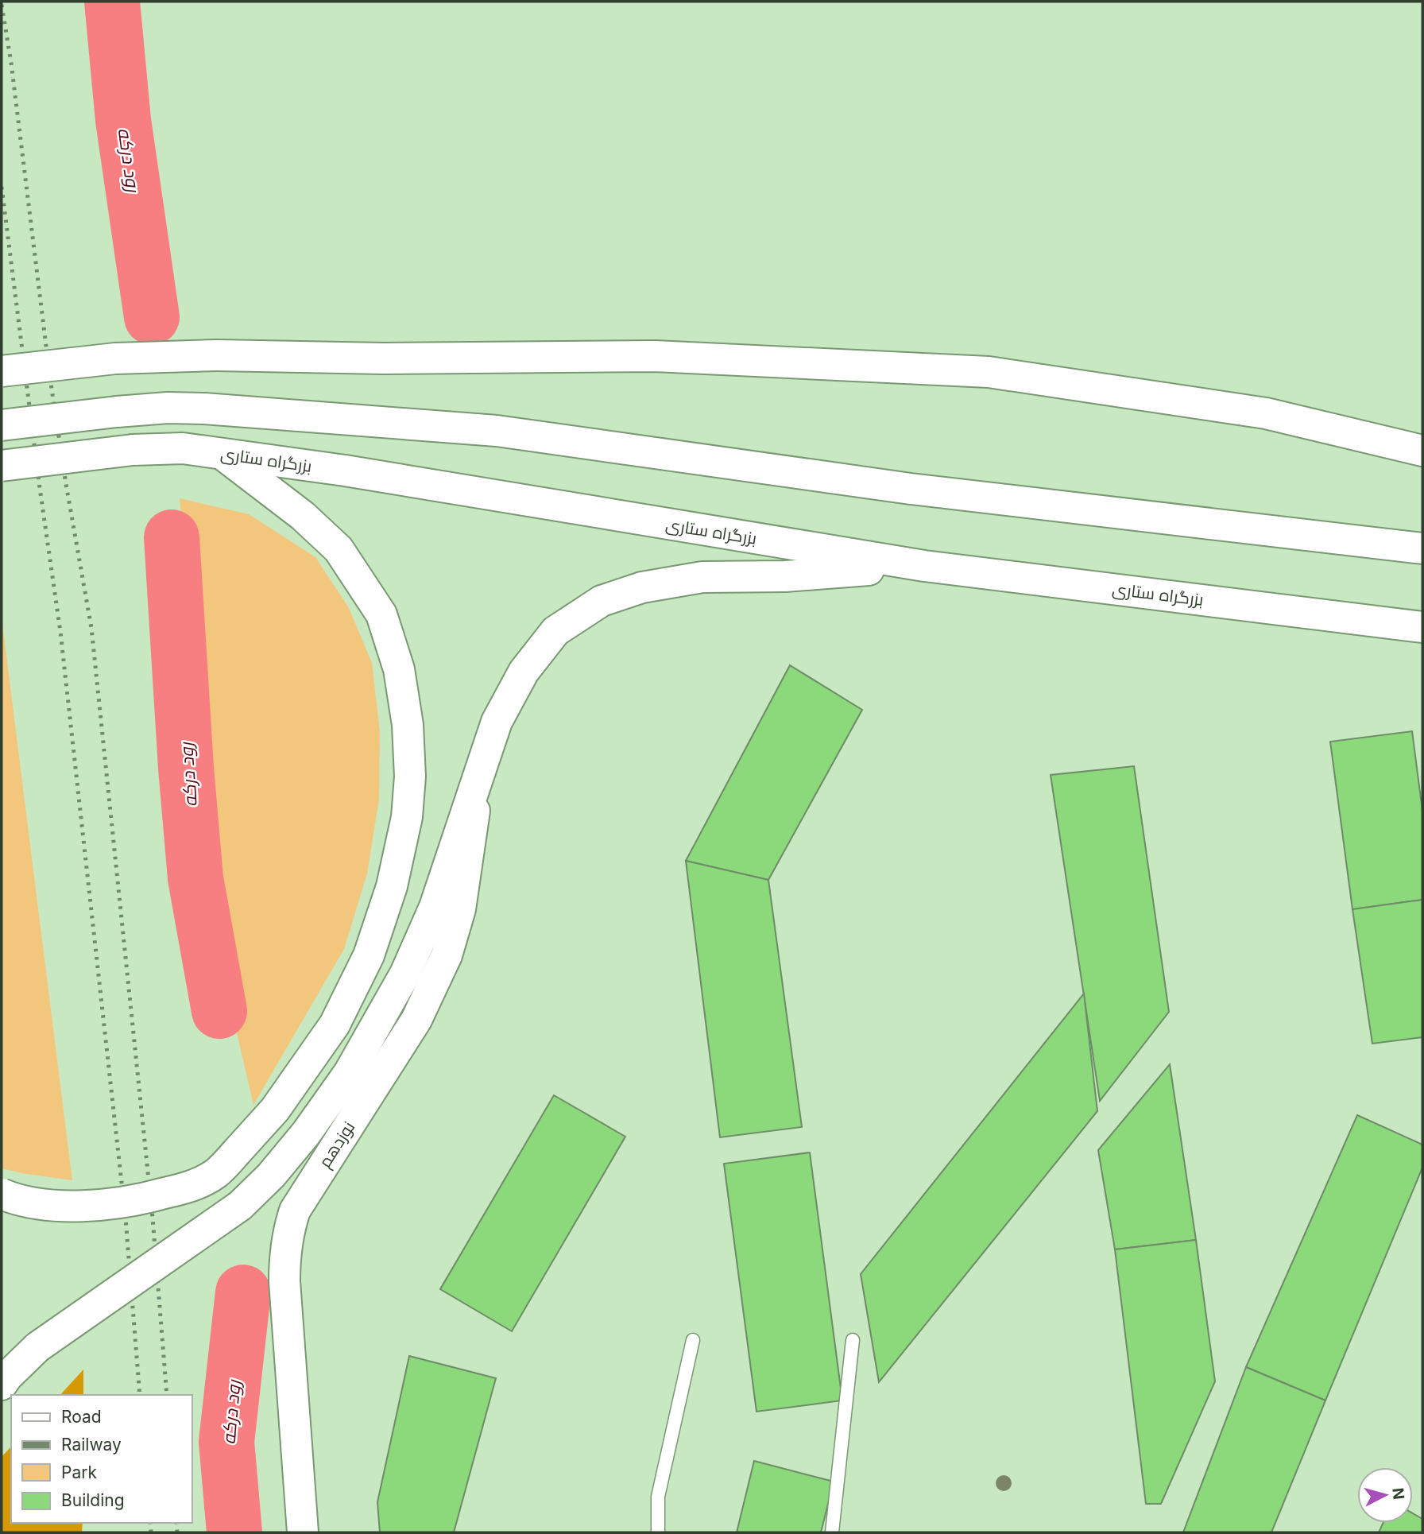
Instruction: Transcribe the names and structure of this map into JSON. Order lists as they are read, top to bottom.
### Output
{
  "streets": {
    "main road": ["بزرگراه ستاری", "نوزدهم"]
  },
  "water": ["رود درکه"],
  "legend": [
    "Road",
    "Railway",
    "Park",
    "Building"
  ],
  "north": "right"
}
